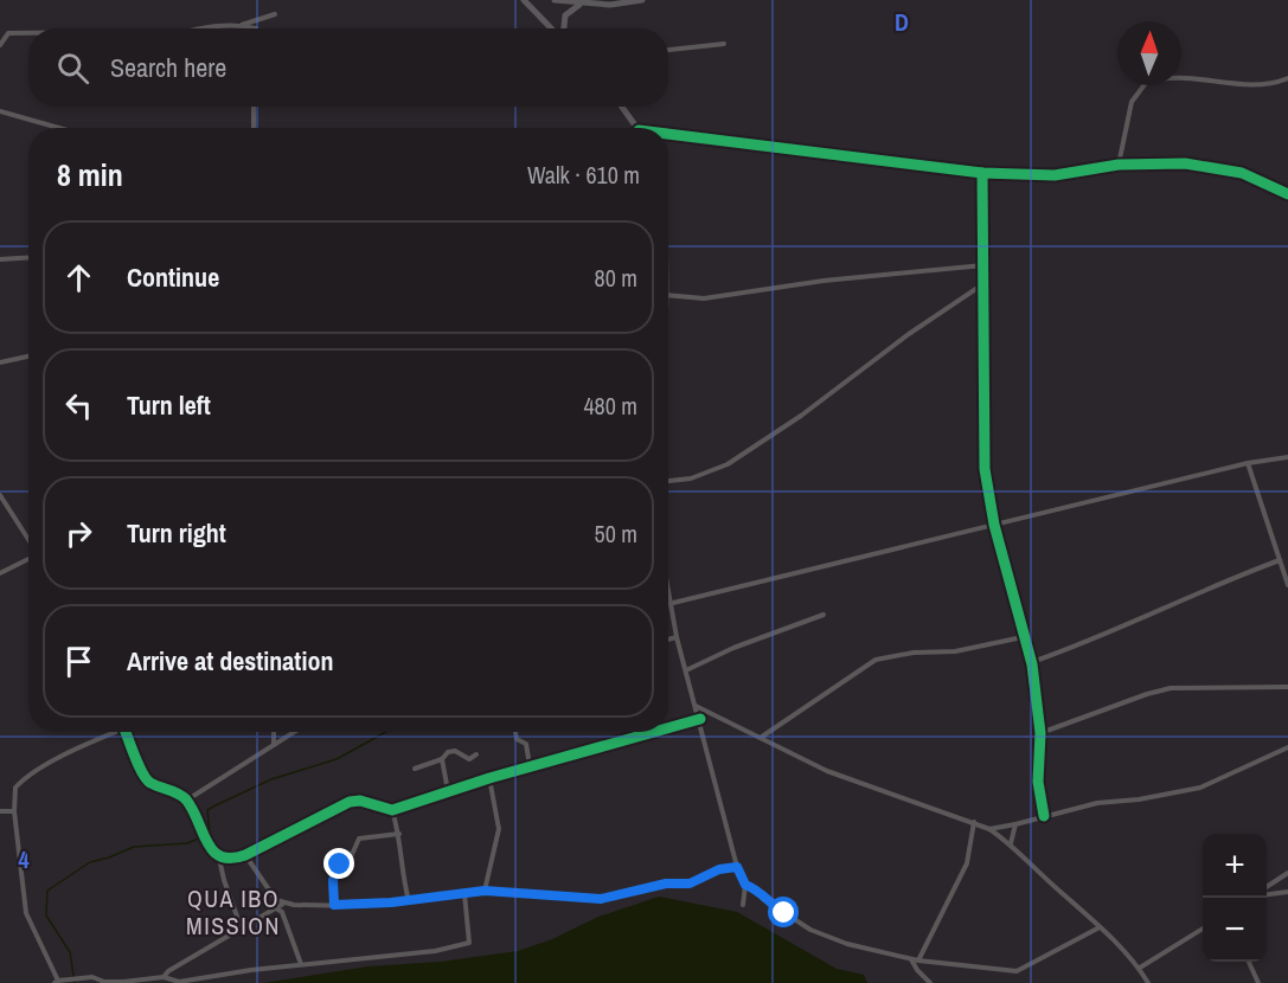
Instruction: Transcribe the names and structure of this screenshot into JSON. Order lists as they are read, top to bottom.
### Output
{
  "districts": ["QUA IBO MISSION"],
  "north": "top",
  "page": {
    "search": "Search here",
    "heading": ["8 min", "Walk · 610 m"],
    "list": [
      ["Continue", "80 m"],
      ["Turn left", "480 m"],
      ["Turn right", "50 m"],
      "Arrive at destination"
    ],
    "map_buttons": ["+", "−"]
  },
  "grid": {
    "columns": ["D"],
    "rows": ["4"]
  }
}
